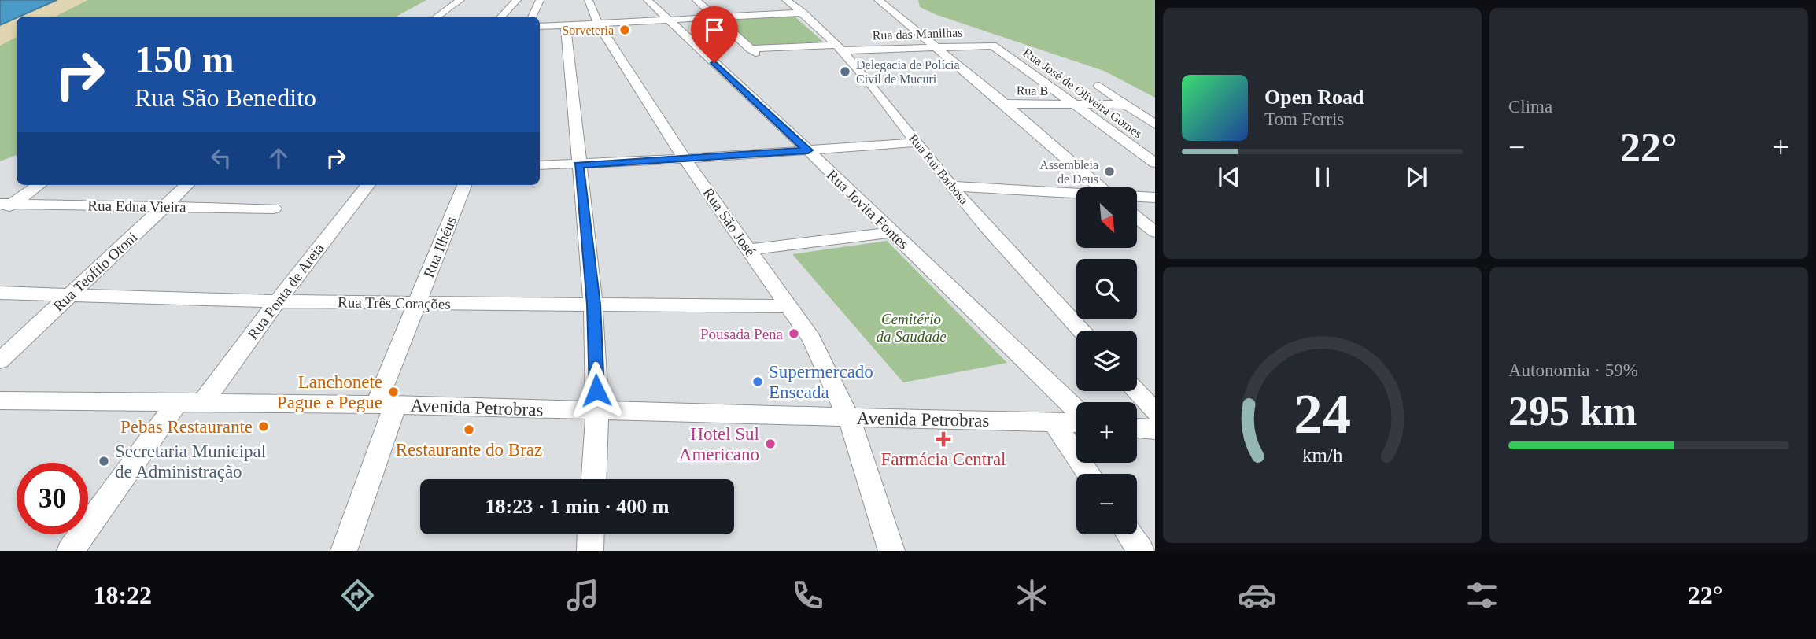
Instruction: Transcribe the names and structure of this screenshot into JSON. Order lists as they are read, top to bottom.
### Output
{
  "streets": {
    "street": [
      "Rua das Manilhas",
      "Rua B",
      "Rua José de Oliveira Gomes",
      "Rua Rui Barbosa",
      "Rua Edna Vieira",
      "Rua Jovita Fontes",
      "Rua São José",
      "Rua Ilhéus",
      "Rua Teófilo Otoni",
      "Rua Ponta de Areia",
      "Rua Três Corações",
      "Avenida Petrobras"
    ]
  },
  "crossings": [
    ["Rua das Manilhas", "Rua José de Oliveira Gomes"],
    ["Rua das Manilhas", "Rua Rui Barbosa"],
    ["Rua B", "Rua José de Oliveira Gomes"],
    ["Rua Edna Vieira", "Rua Teófilo Otoni"],
    ["Rua São José", "Rua Três Corações"],
    ["Rua São José", "Avenida Petrobras"],
    ["Rua Ilhéus", "Rua Três Corações"],
    ["Rua Ilhéus", "Avenida Petrobras"],
    ["Rua Teófilo Otoni", "Rua Três Corações"],
    ["Rua Ponta de Areia", "Rua Três Corações"],
    ["Rua Ponta de Areia", "Avenida Petrobras"]
  ],
  "parks": ["Cemitério da Saudade"],
  "places": {
    "other": [
      "Sorveteria",
      "Delegacia de Polícia Civil de Mucuri",
      "Assembleia de Deus",
      "Pousada Pena",
      "Supermercado Enseada",
      "Lanchonete Pague e Pegue",
      "Pebas Restaurante",
      "Restaurante do Braz",
      "Hotel Sul Americano",
      "Secretaria Municipal de Administração"
    ],
    "health": ["Farmácia Central"]
  },
  "north": "bottom right",
  "page": {
    "tile": [
      "Clima",
      ["Autonomia · 59%", "295 km"]
    ],
    "turn": ["150 m", "Rua São Benedito"],
    "song": ["Open Road", "Tom Ferris"],
    "heat": ["−", "22°", "+"],
    "map_buttons": ["+", "−"],
    "limit": "30",
    "trip": "18:23 · 1 min · 400 m",
    "tabs": ["18:22", "22°"],
    "gauge": ["24", "km/h"]
  }
}
